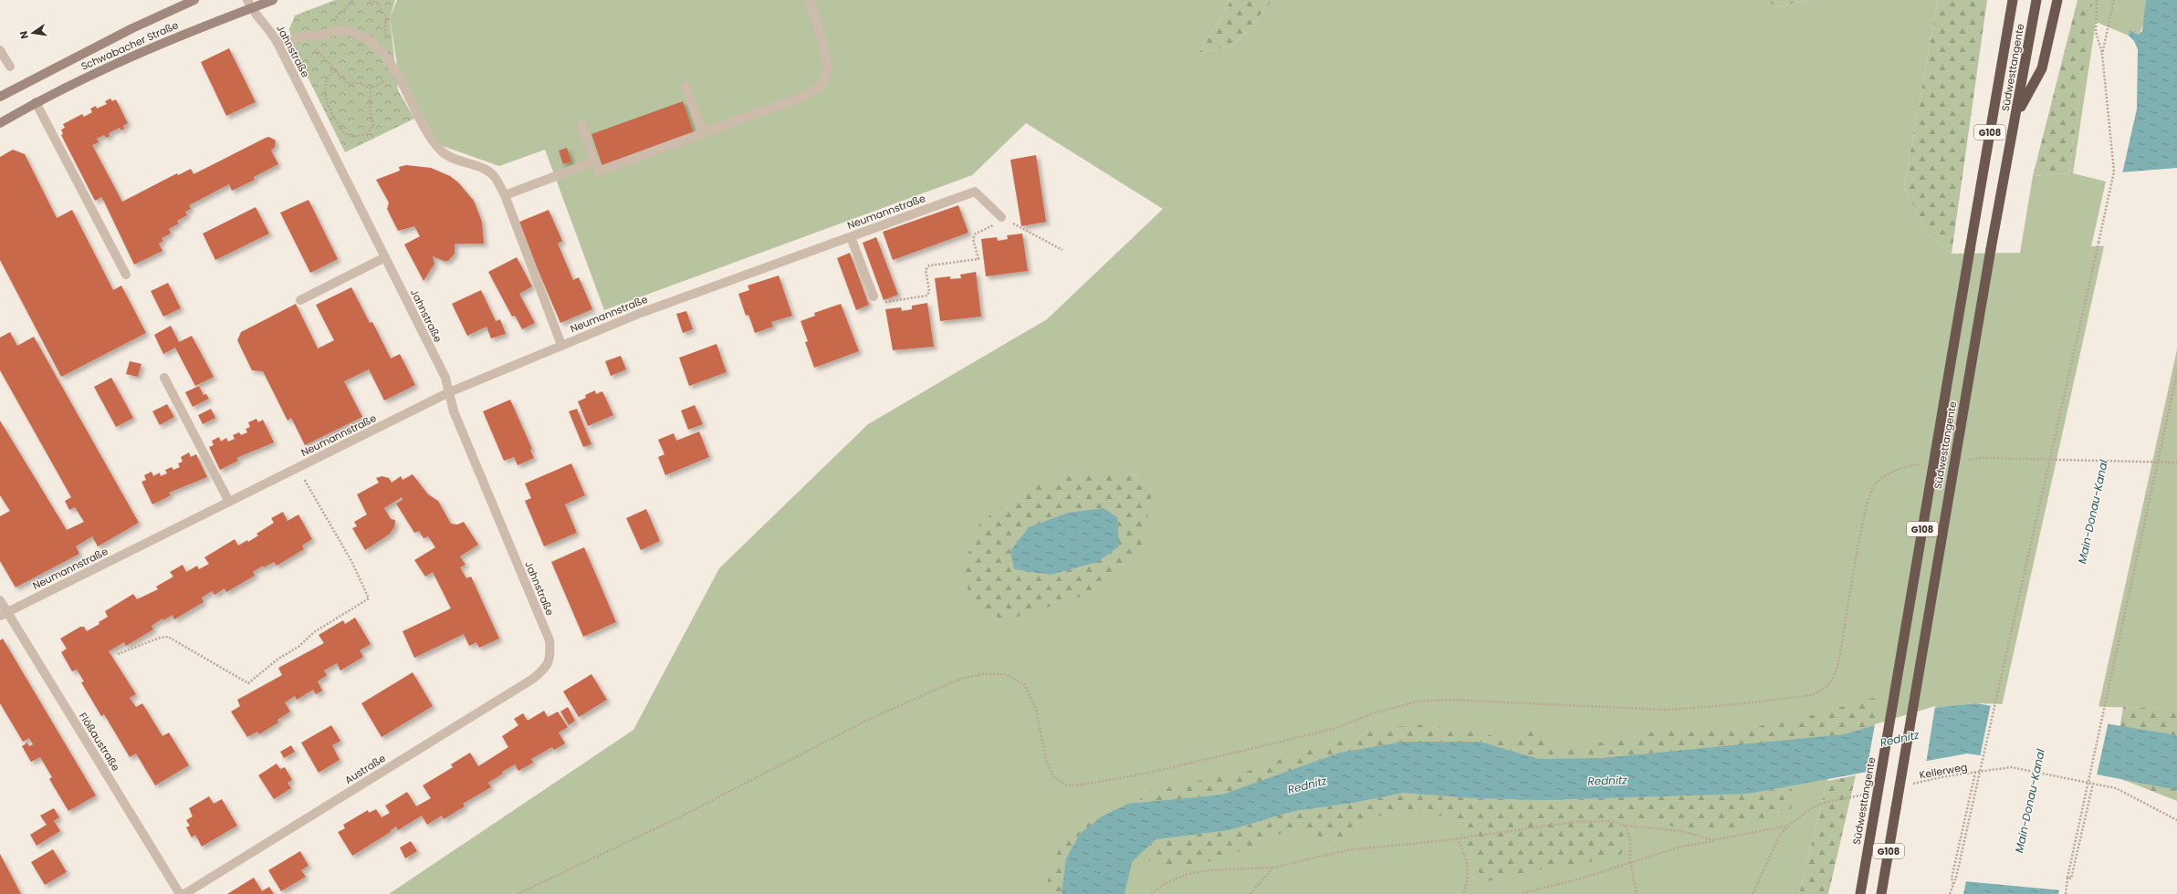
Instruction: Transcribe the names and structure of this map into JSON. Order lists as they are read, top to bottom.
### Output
{
  "streets": {
    "highway": ["Südwesttangente", "G108"],
    "main road": ["Schwabacher Straße"],
    "street": [
      "Jahnstraße",
      "Neumannstraße",
      "Flößaustraße",
      "Austraße"
    ],
    "path": ["Kellerweg"]
  },
  "crossings": [
    ["Schwabacher Straße", "Jahnstraße"],
    ["Jahnstraße", "Neumannstraße"],
    ["Jahnstraße", "Austraße"],
    ["Neumannstraße", "Flößaustraße"]
  ],
  "water": ["Main-Donau-Kanal", "Rednitz"],
  "north": "left"
}
